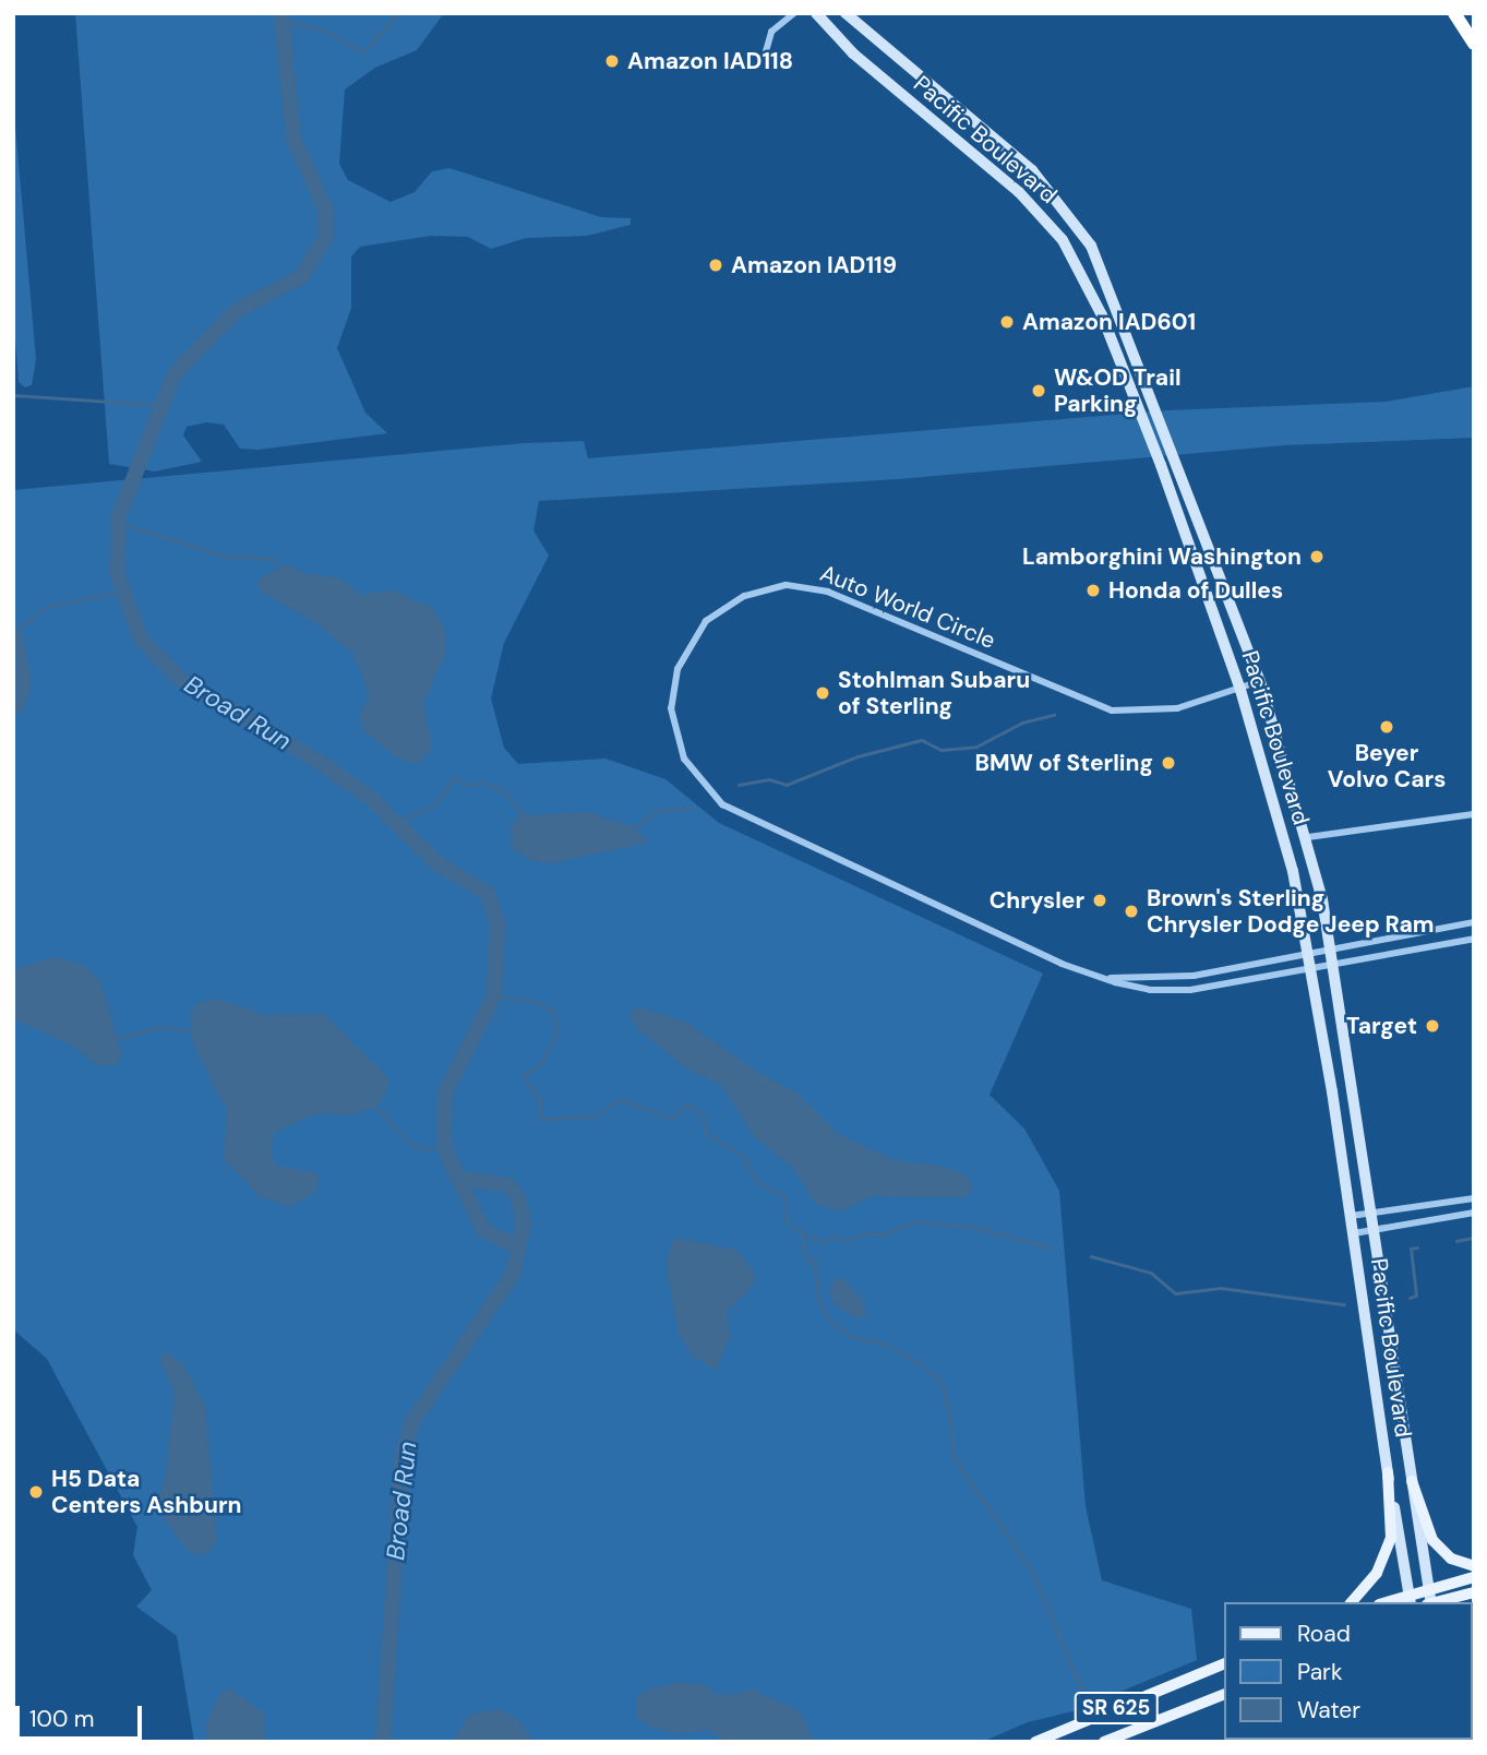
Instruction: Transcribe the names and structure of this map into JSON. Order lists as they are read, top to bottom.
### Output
{
  "streets": {
    "main road": ["Pacific Boulevard", "SR 625"],
    "street": ["Auto World Circle"]
  },
  "crossings": [
    ["Pacific Boulevard", "Auto World Circle"]
  ],
  "water": ["Broad Run"],
  "places": [
    "Amazon IAD118",
    "Amazon IAD119",
    "Amazon IAD601",
    "W&OD Trail Parking",
    "Lamborghini Washington",
    "Honda of Dulles",
    "Stohlman Subaru of Sterling",
    "Beyer Volvo Cars",
    "BMW of Sterling",
    "Chrysler",
    "Brown's Sterling Chrysler Dodge Jeep Ram",
    "Target",
    "H5 Data Centers Ashburn"
  ],
  "legend": ["Road", "Park", "Water"],
  "scale_bar": "100 m"
}
